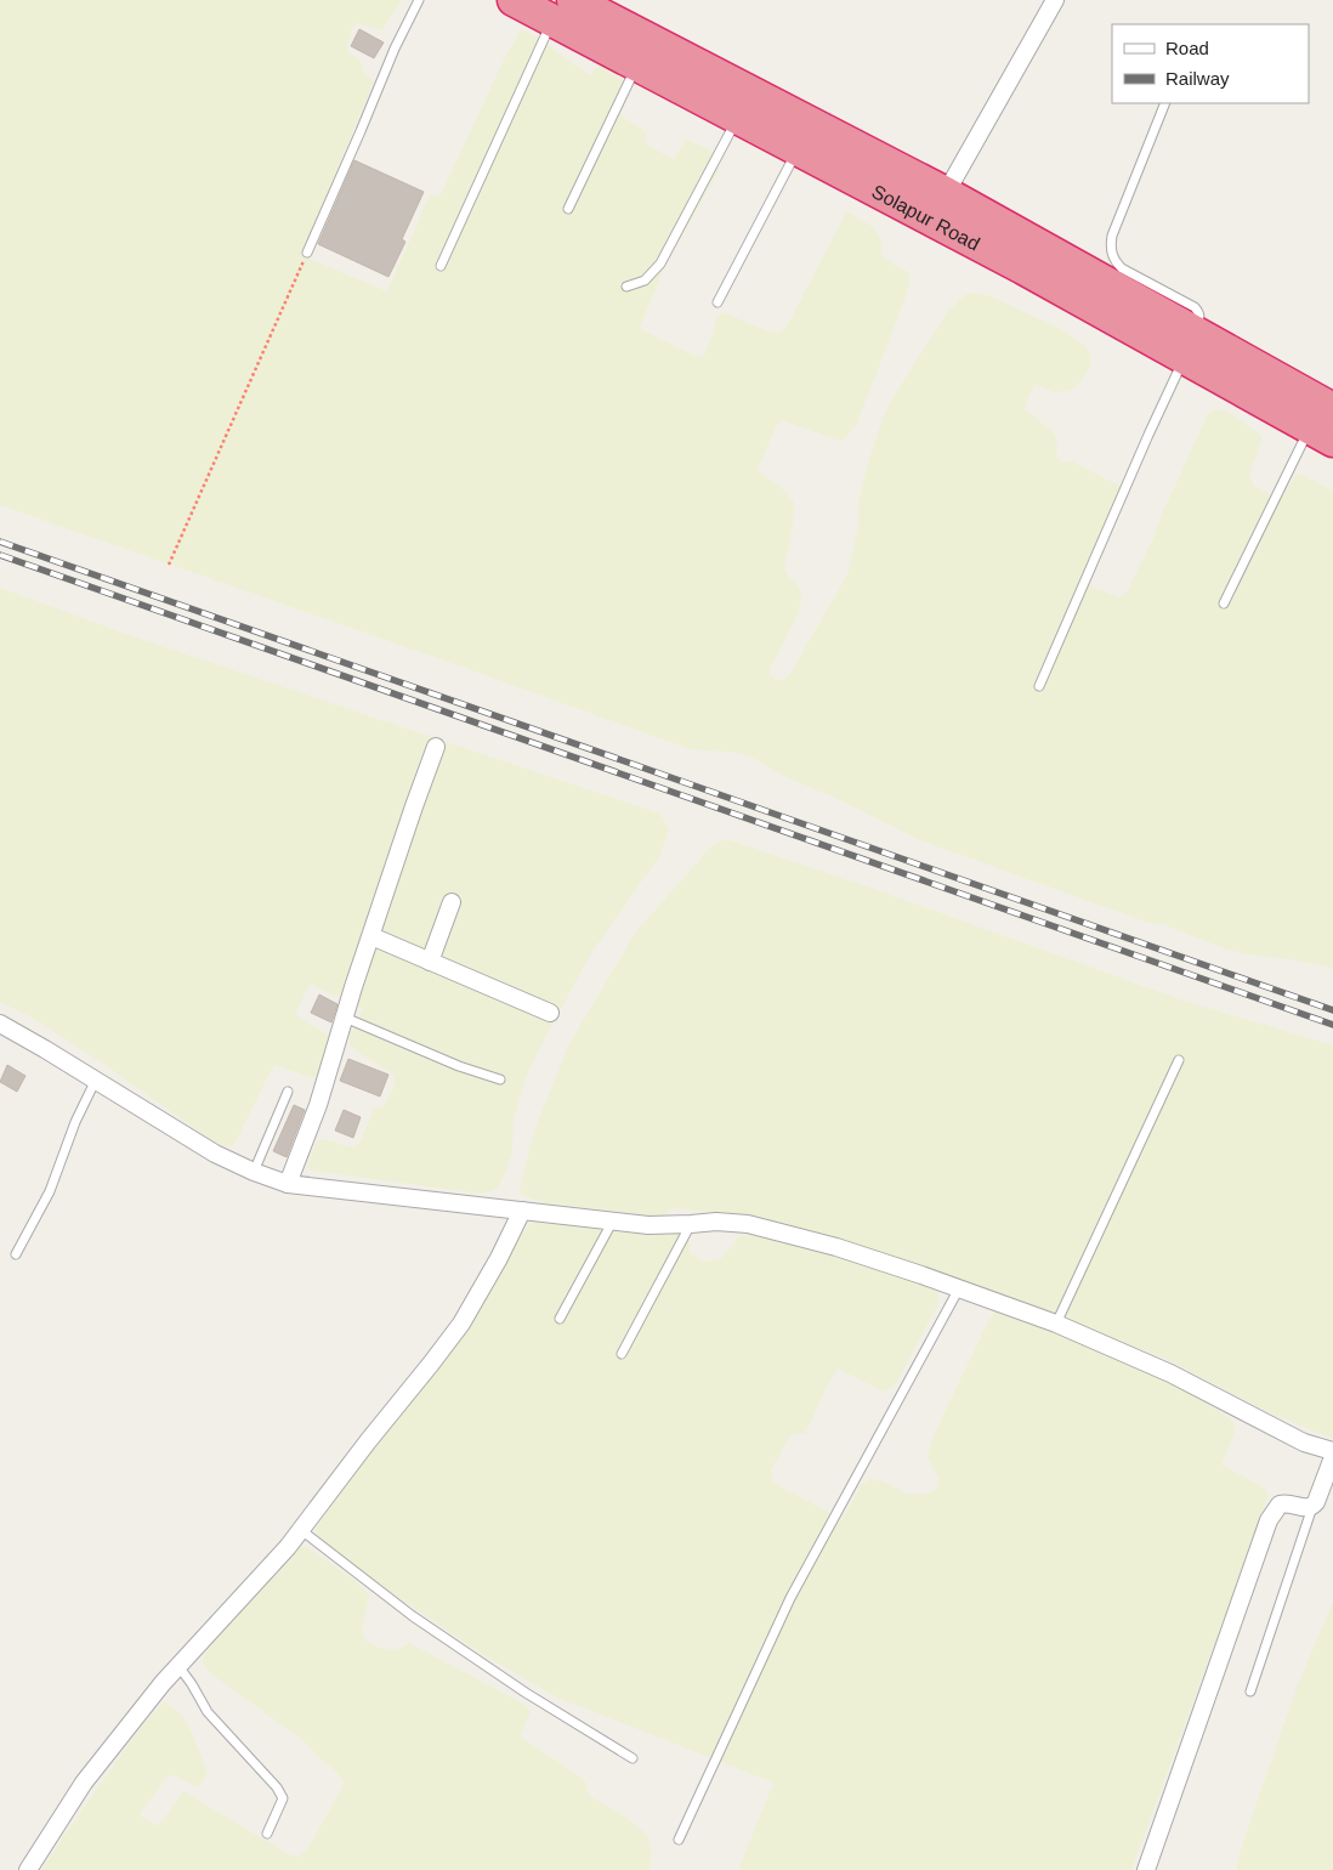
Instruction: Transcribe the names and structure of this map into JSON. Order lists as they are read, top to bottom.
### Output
{
  "streets": {
    "highway": ["Solapur Road"]
  },
  "legend": ["Road", "Railway"]
}
